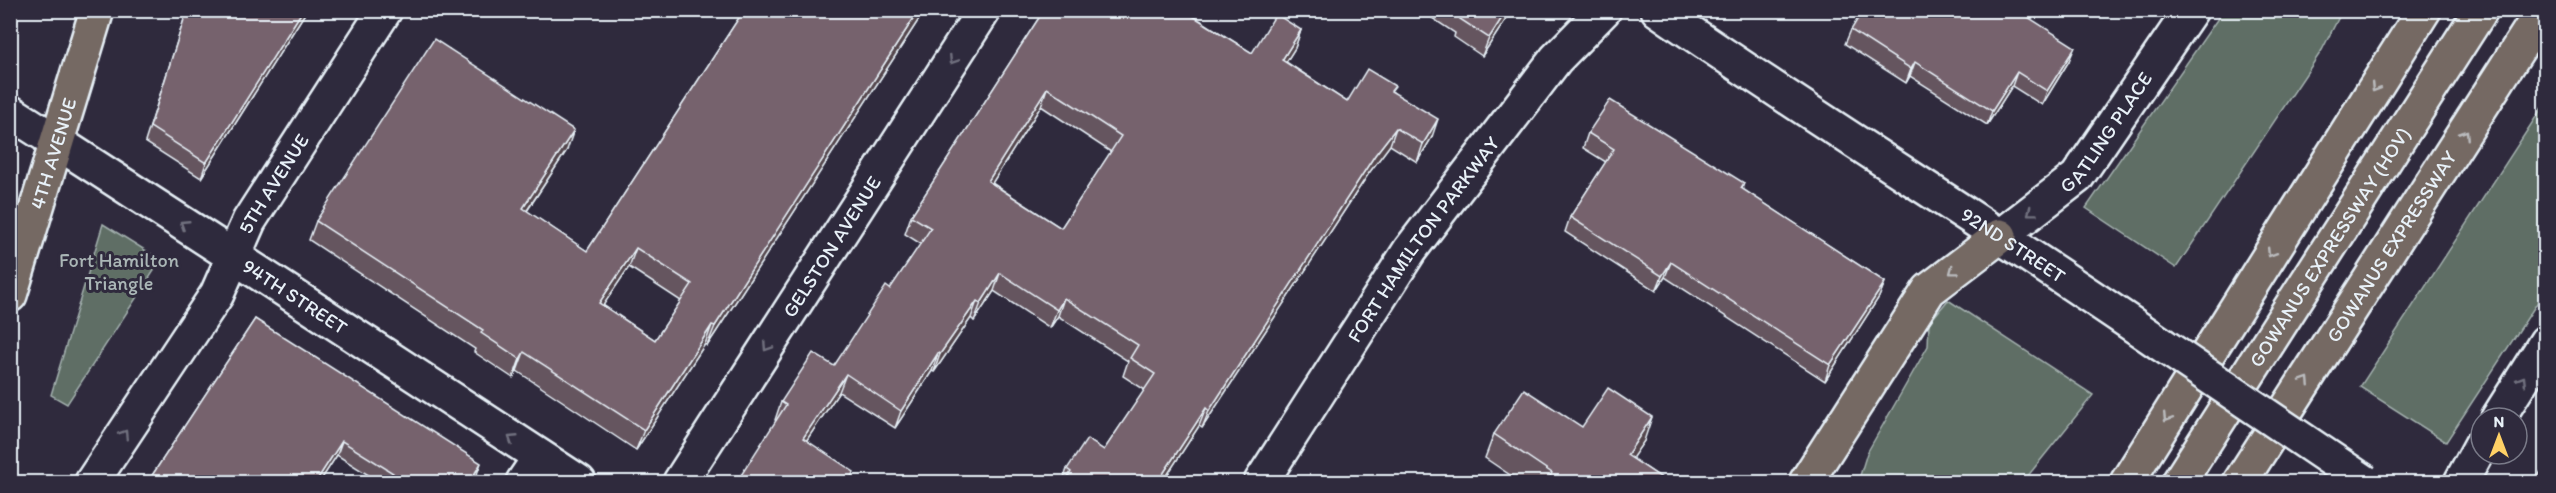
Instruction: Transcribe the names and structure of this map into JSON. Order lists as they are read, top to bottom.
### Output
{
  "streets": {
    "main road": ["4TH AVENUE", "GOWANUS EXPRESSWAY (HOV)", "GOWANUS EXPRESSWAY"],
    "street": [
      "GATLING PLACE",
      "5TH AVENUE",
      "FORT HAMILTON PARKWAY",
      "92ND STREET",
      "GELSTON AVENUE",
      "94TH STREET"
    ]
  },
  "crossings": [
    ["GATLING PLACE", "92ND STREET"],
    ["4TH AVENUE", "94TH STREET"],
    ["5TH AVENUE", "94TH STREET"]
  ],
  "one_way": [
    "GATLING PLACE",
    "5TH AVENUE",
    "GELSTON AVENUE",
    "94TH STREET"
  ],
  "parks": ["Fort Hamilton Triangle"],
  "north": "top"
}
